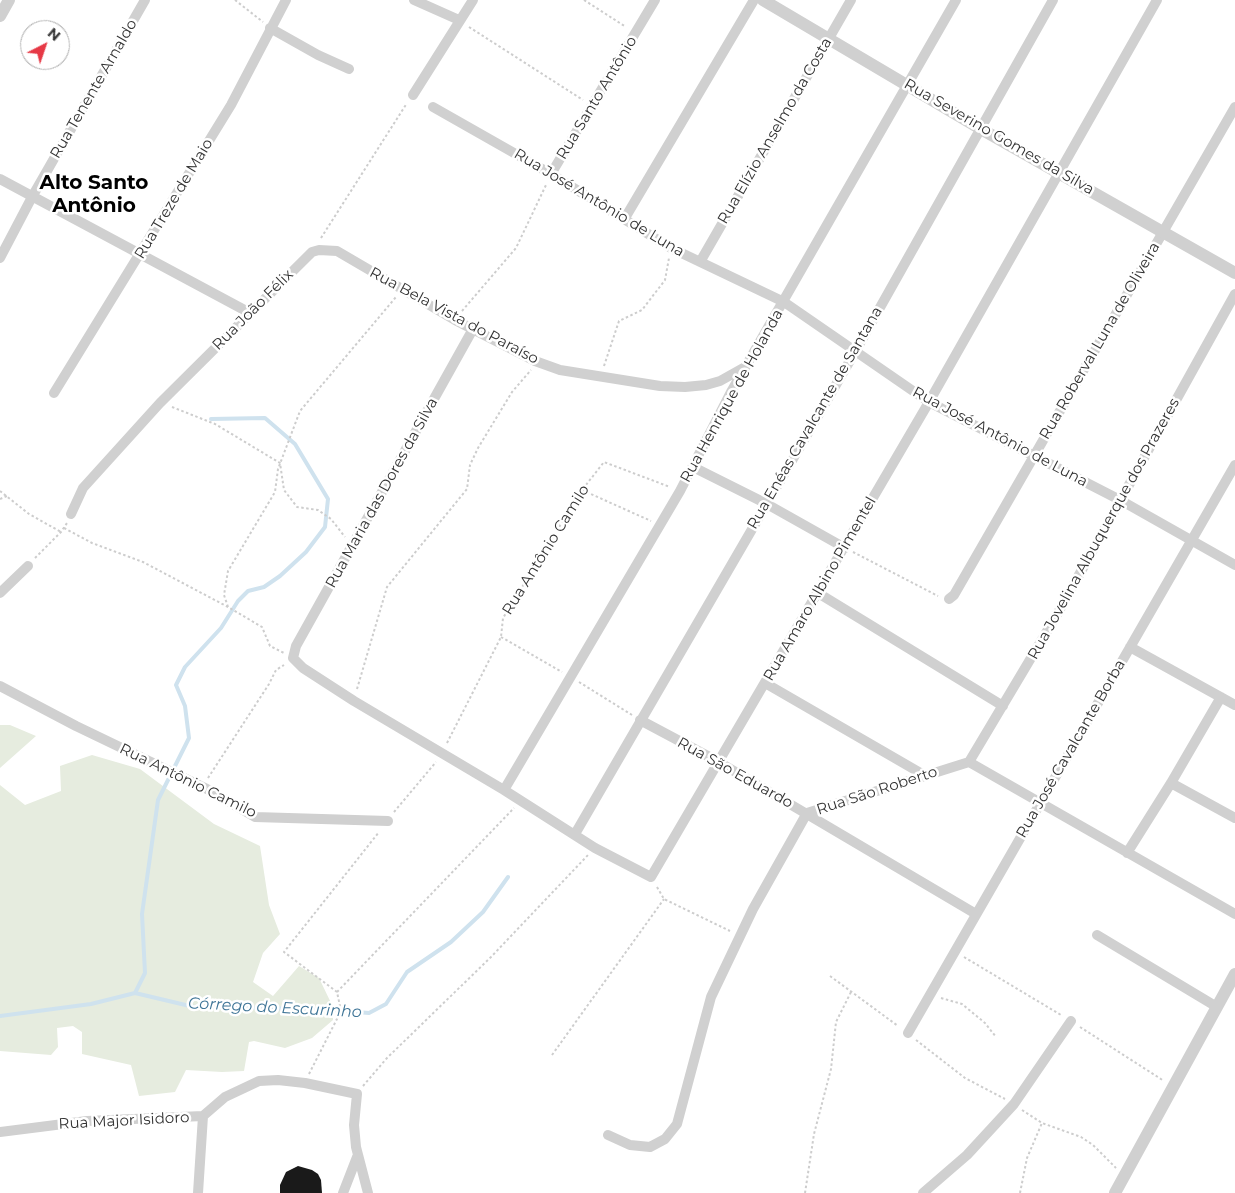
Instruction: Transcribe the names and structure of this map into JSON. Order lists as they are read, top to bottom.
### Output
{
  "streets": {
    "street": [
      "Rua Tenente Arnaldo",
      "Rua Santo Antônio",
      "Rua Elízio Anselmo da Costa",
      "Rua Severino Gomes da Silva",
      "Rua Treze de Maio",
      "Rua José Antônio de Luna",
      "Rua João Félix",
      "Rua Bela Vista do Paraíso",
      "Rua Roberval Luna de Oliveira",
      "Rua Henrique de Holanda",
      "Rua Enéas Cavalcante de Santana",
      "Rua Maria das Dores da Silva",
      "Rua Jovelina Albuquerque dos Prazeres",
      "Rua Antônio Camilo",
      "Rua Amaro Albino Pimentel",
      "Rua José Cavalcante Borba",
      "Rua São Eduardo",
      "Rua São Roberto",
      "Rua Major Isidoro"
    ]
  },
  "crossings": [
    ["Rua Santo Antônio", "Rua José Antônio de Luna"],
    ["Rua Santo Antônio", "Rua Bela Vista do Paraíso"],
    ["Rua Elízio Anselmo da Costa", "Rua Severino Gomes da Silva"],
    ["Rua Elízio Anselmo da Costa", "Rua José Antônio de Luna"],
    ["Rua Severino Gomes da Silva", "Rua Roberval Luna de Oliveira"],
    ["Rua Severino Gomes da Silva", "Rua Henrique de Holanda"],
    ["Rua Severino Gomes da Silva", "Rua Enéas Cavalcante de Santana"],
    ["Rua Severino Gomes da Silva", "Rua Amaro Albino Pimentel"],
    ["Rua José Antônio de Luna", "Rua Roberval Luna de Oliveira"],
    ["Rua José Antônio de Luna", "Rua Henrique de Holanda"],
    ["Rua José Antônio de Luna", "Rua Enéas Cavalcante de Santana"],
    ["Rua José Antônio de Luna", "Rua Jovelina Albuquerque dos Prazeres"],
    ["Rua José Antônio de Luna", "Rua Amaro Albino Pimentel"],
    ["Rua José Antônio de Luna", "Rua José Cavalcante Borba"],
    ["Rua João Félix", "Rua Bela Vista do Paraíso"],
    ["Rua Bela Vista do Paraíso", "Rua Henrique de Holanda"],
    ["Rua Bela Vista do Paraíso", "Rua Maria das Dores da Silva"],
    ["Rua Henrique de Holanda", "Rua Antônio Camilo"],
    ["Rua Enéas Cavalcante de Santana", "Rua São Eduardo"],
    ["Rua Jovelina Albuquerque dos Prazeres", "Rua São Roberto"],
    ["Rua Amaro Albino Pimentel", "Rua São Eduardo"],
    ["Rua José Cavalcante Borba", "Rua São Eduardo"],
    ["Rua São Eduardo", "Rua São Roberto"]
  ],
  "districts": ["Alto Santo Antônio"],
  "water": ["Córrego do Escurinho"],
  "north": "top right"
}
